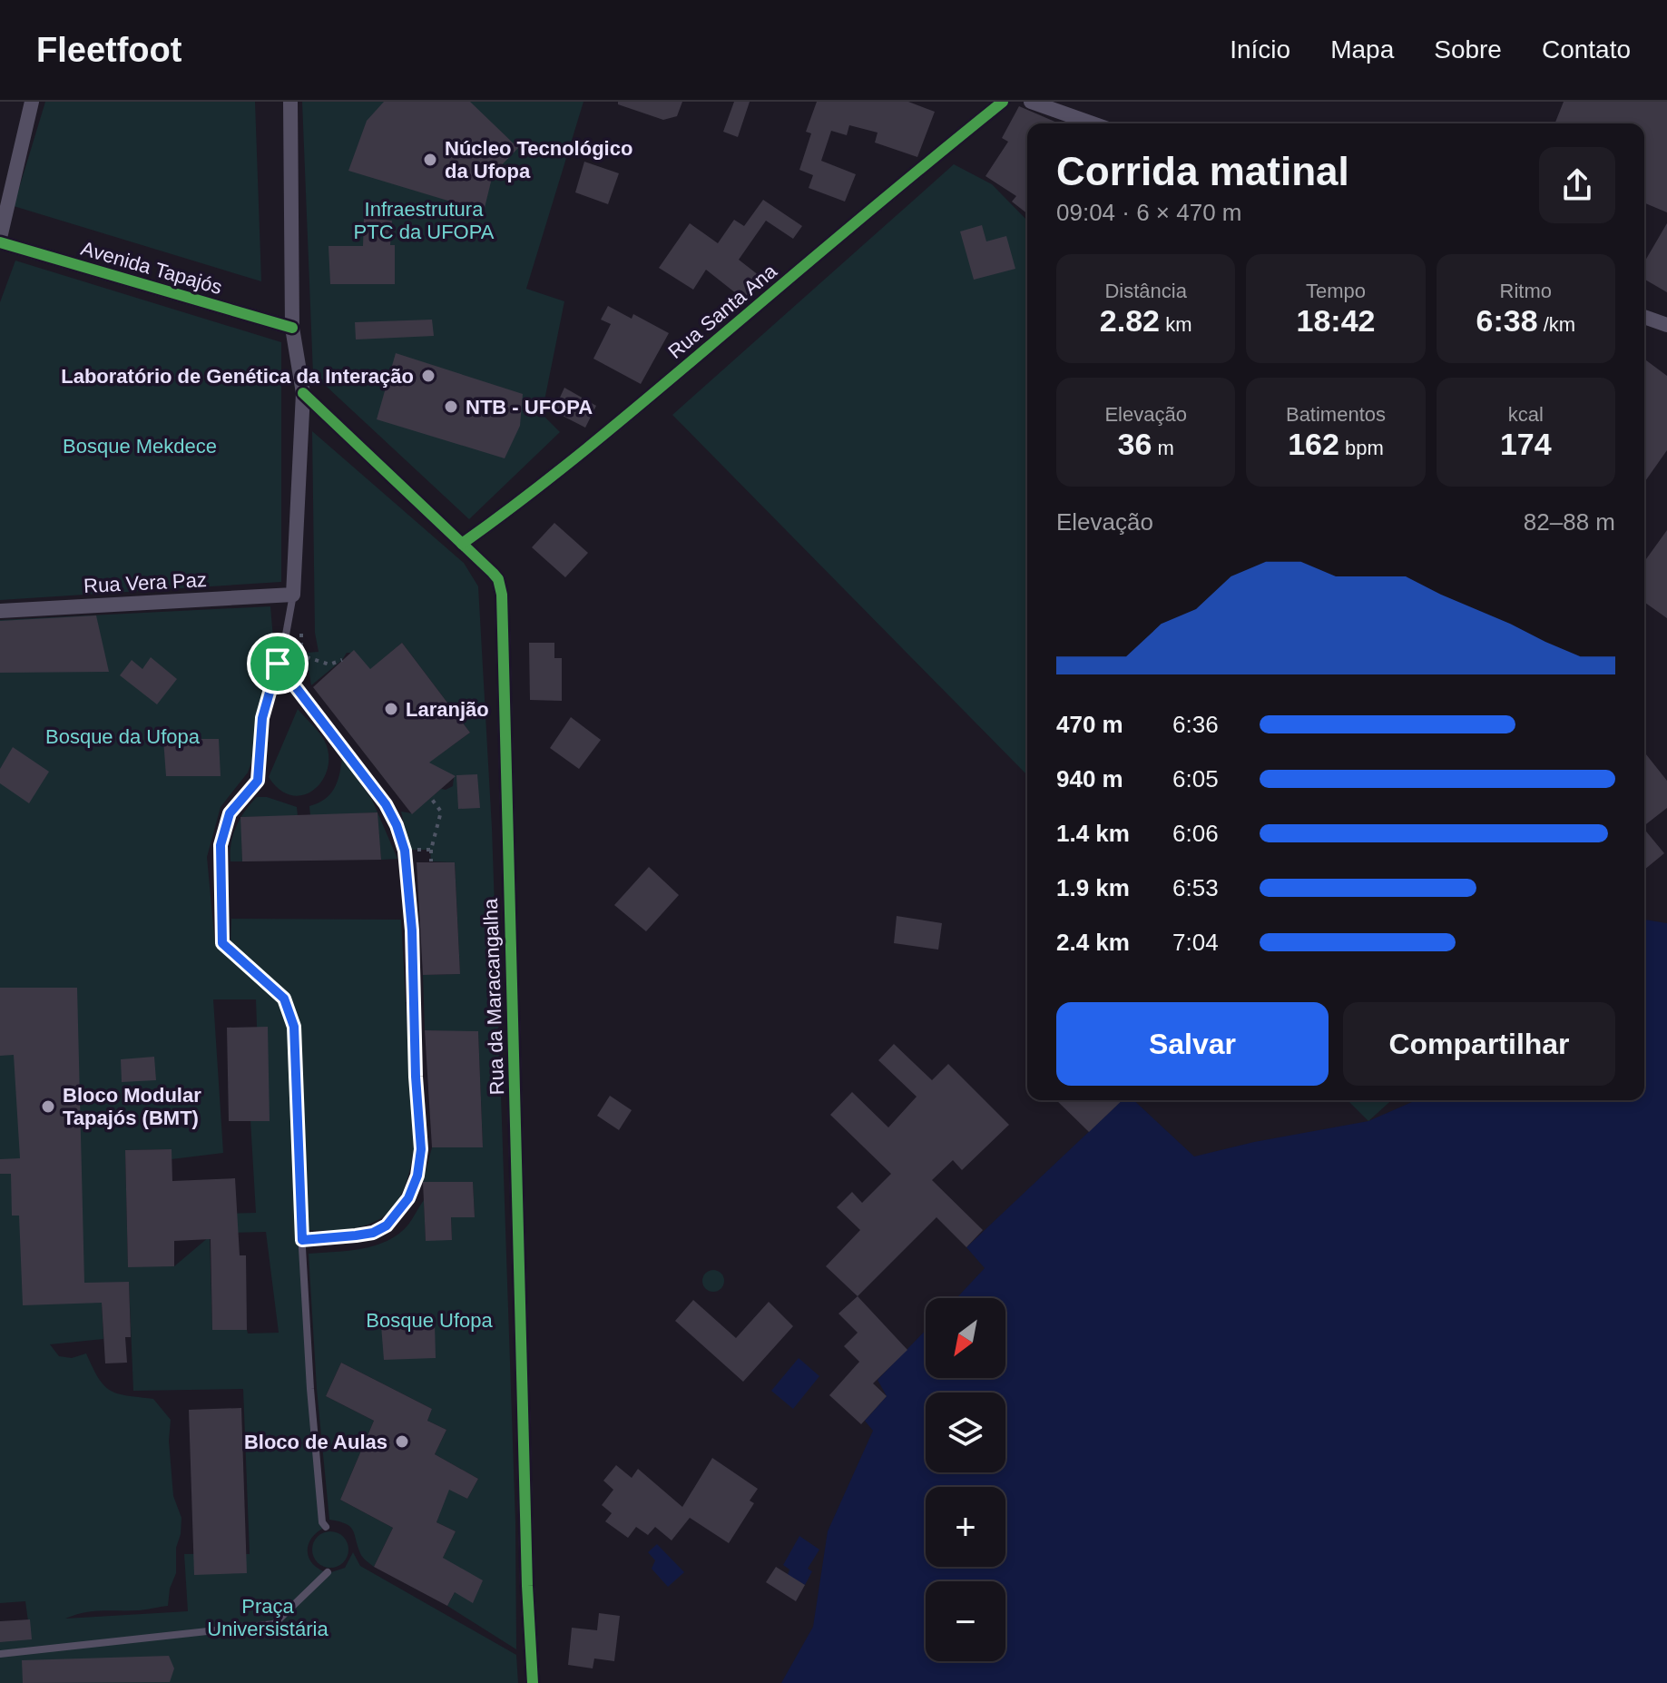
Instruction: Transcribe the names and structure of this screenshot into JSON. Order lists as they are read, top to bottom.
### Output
{
  "streets": {
    "street": [
      "Avenida Tapajós",
      "Rua Santa Ana",
      "Rua Vera Paz",
      "Rua da Maracangalha"
    ]
  },
  "crossings": [
    ["Rua Santa Ana", "Rua da Maracangalha"]
  ],
  "parks": [
    "Infraestrutura PTC da UFOPA",
    "Bosque Mekdece",
    "Bosque da Ufopa",
    "Bosque Ufopa",
    "Praça Universistária"
  ],
  "places": [
    "Núcleo Tecnológico da Ufopa",
    "Laboratório de Genética da Interação",
    "NTB - UFOPA",
    "Laranjão",
    "Bloco Modular Tapajós (BMT)",
    "Bloco de Aulas"
  ],
  "north": "bottom left",
  "page": {
    "header": "Fleetfoot",
    "nav": [
      "Início",
      "Mapa",
      "Sobre",
      "Contato"
    ],
    "heading": ["Corrida matinal", "09:04 · 6 × 470 m"],
    "stats": [
      ["Distância", "2.82 km"],
      ["Tempo", "18:42"],
      ["Ritmo", "6:38 /km"],
      ["Elevação", "36 m"],
      ["Batimentos", "162 bpm"],
      ["kcal", "174"]
    ],
    "chart": ["Elevação", "82–88 m"],
    "list": [
      {
        "name": "470 m",
        "note": "6:36"
      },
      {
        "name": "940 m",
        "note": "6:05"
      },
      {
        "name": "1.4 km",
        "note": "6:06"
      },
      {
        "name": "1.9 km",
        "note": "6:53"
      },
      {
        "name": "2.4 km",
        "note": "7:04"
      }
    ],
    "buttons": ["Salvar", "Compartilhar"],
    "map_buttons": ["+", "−"]
  }
}
